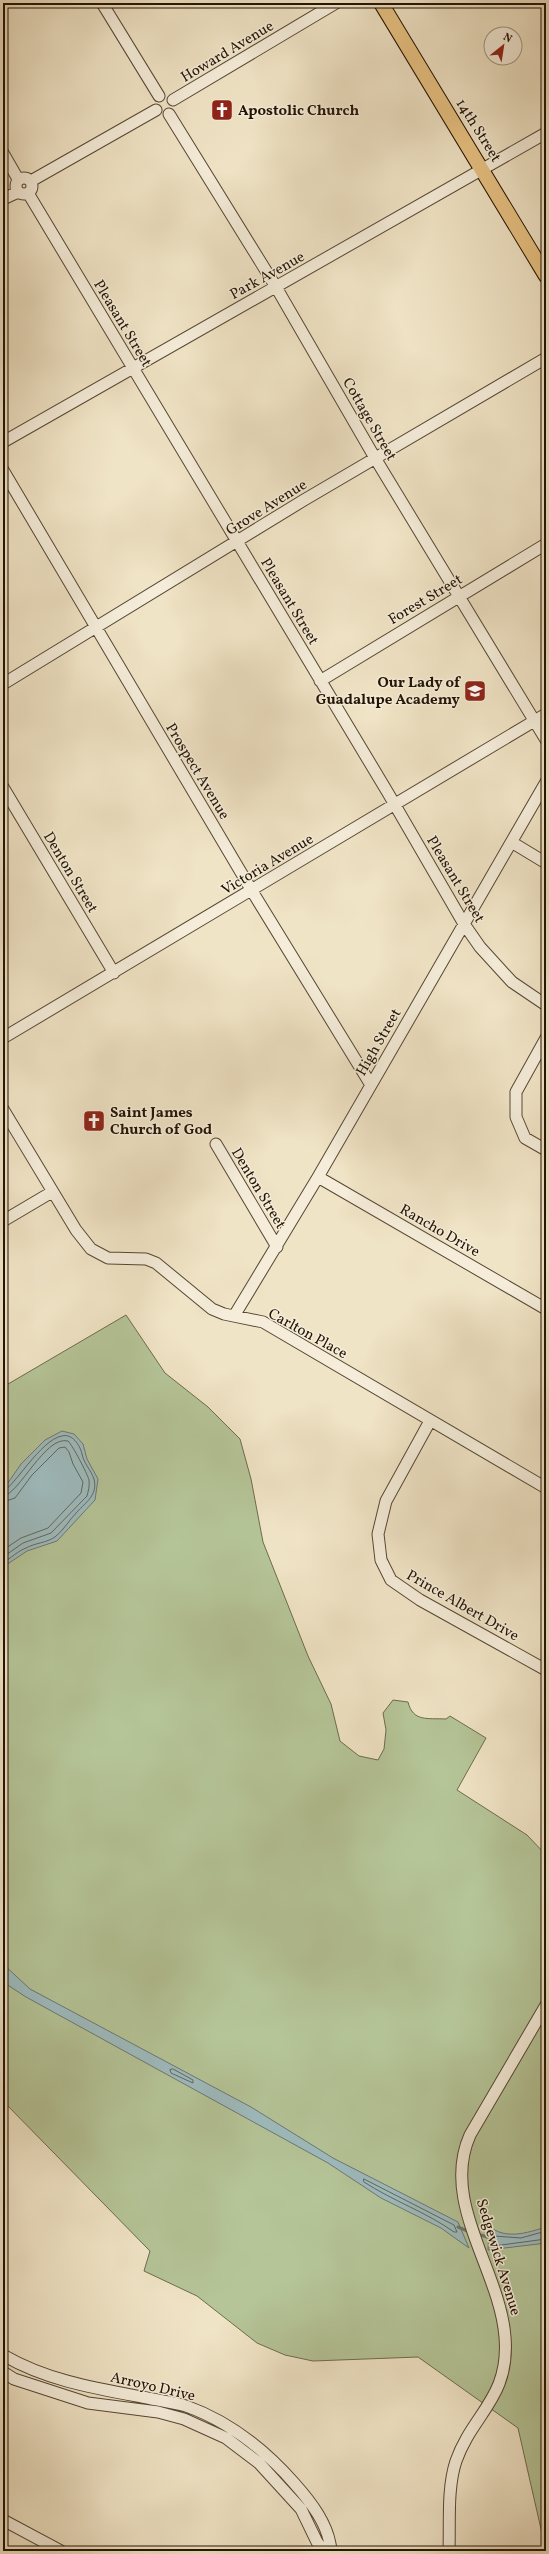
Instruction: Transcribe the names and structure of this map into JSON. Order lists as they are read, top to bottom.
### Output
{
  "streets": {
    "main road": ["14th Street"],
    "street": [
      "Howard Avenue",
      "Park Avenue",
      "Pleasant Street",
      "Cottage Street",
      "Grove Avenue",
      "Forest Street",
      "Prospect Avenue",
      "Victoria Avenue",
      "Denton Street",
      "High Street",
      "Rancho Drive",
      "Carlton Place",
      "Prince Albert Drive",
      "Sedgewick Avenue",
      "Arroyo Drive"
    ]
  },
  "crossings": [
    ["Howard Avenue", "Cottage Street"],
    ["14th Street", "Park Avenue"],
    ["Park Avenue", "Pleasant Street"],
    ["Park Avenue", "Cottage Street"],
    ["Pleasant Street", "Grove Avenue"],
    ["Pleasant Street", "Forest Street"],
    ["Pleasant Street", "Victoria Avenue"],
    ["Pleasant Street", "High Street"],
    ["Cottage Street", "Grove Avenue"],
    ["Cottage Street", "Forest Street"],
    ["Cottage Street", "Victoria Avenue"],
    ["Grove Avenue", "Prospect Avenue"],
    ["Prospect Avenue", "Victoria Avenue"],
    ["Prospect Avenue", "High Street"],
    ["Victoria Avenue", "Denton Street"],
    ["Denton Street", "High Street"],
    ["High Street", "Rancho Drive"],
    ["High Street", "Carlton Place"],
    ["Carlton Place", "Prince Albert Drive"]
  ],
  "places": {
    "church": ["Apostolic Church", "Saint James Church of God"],
    "school or university": ["Our Lady of Guadalupe Academy"]
  },
  "north": "top right"
}
